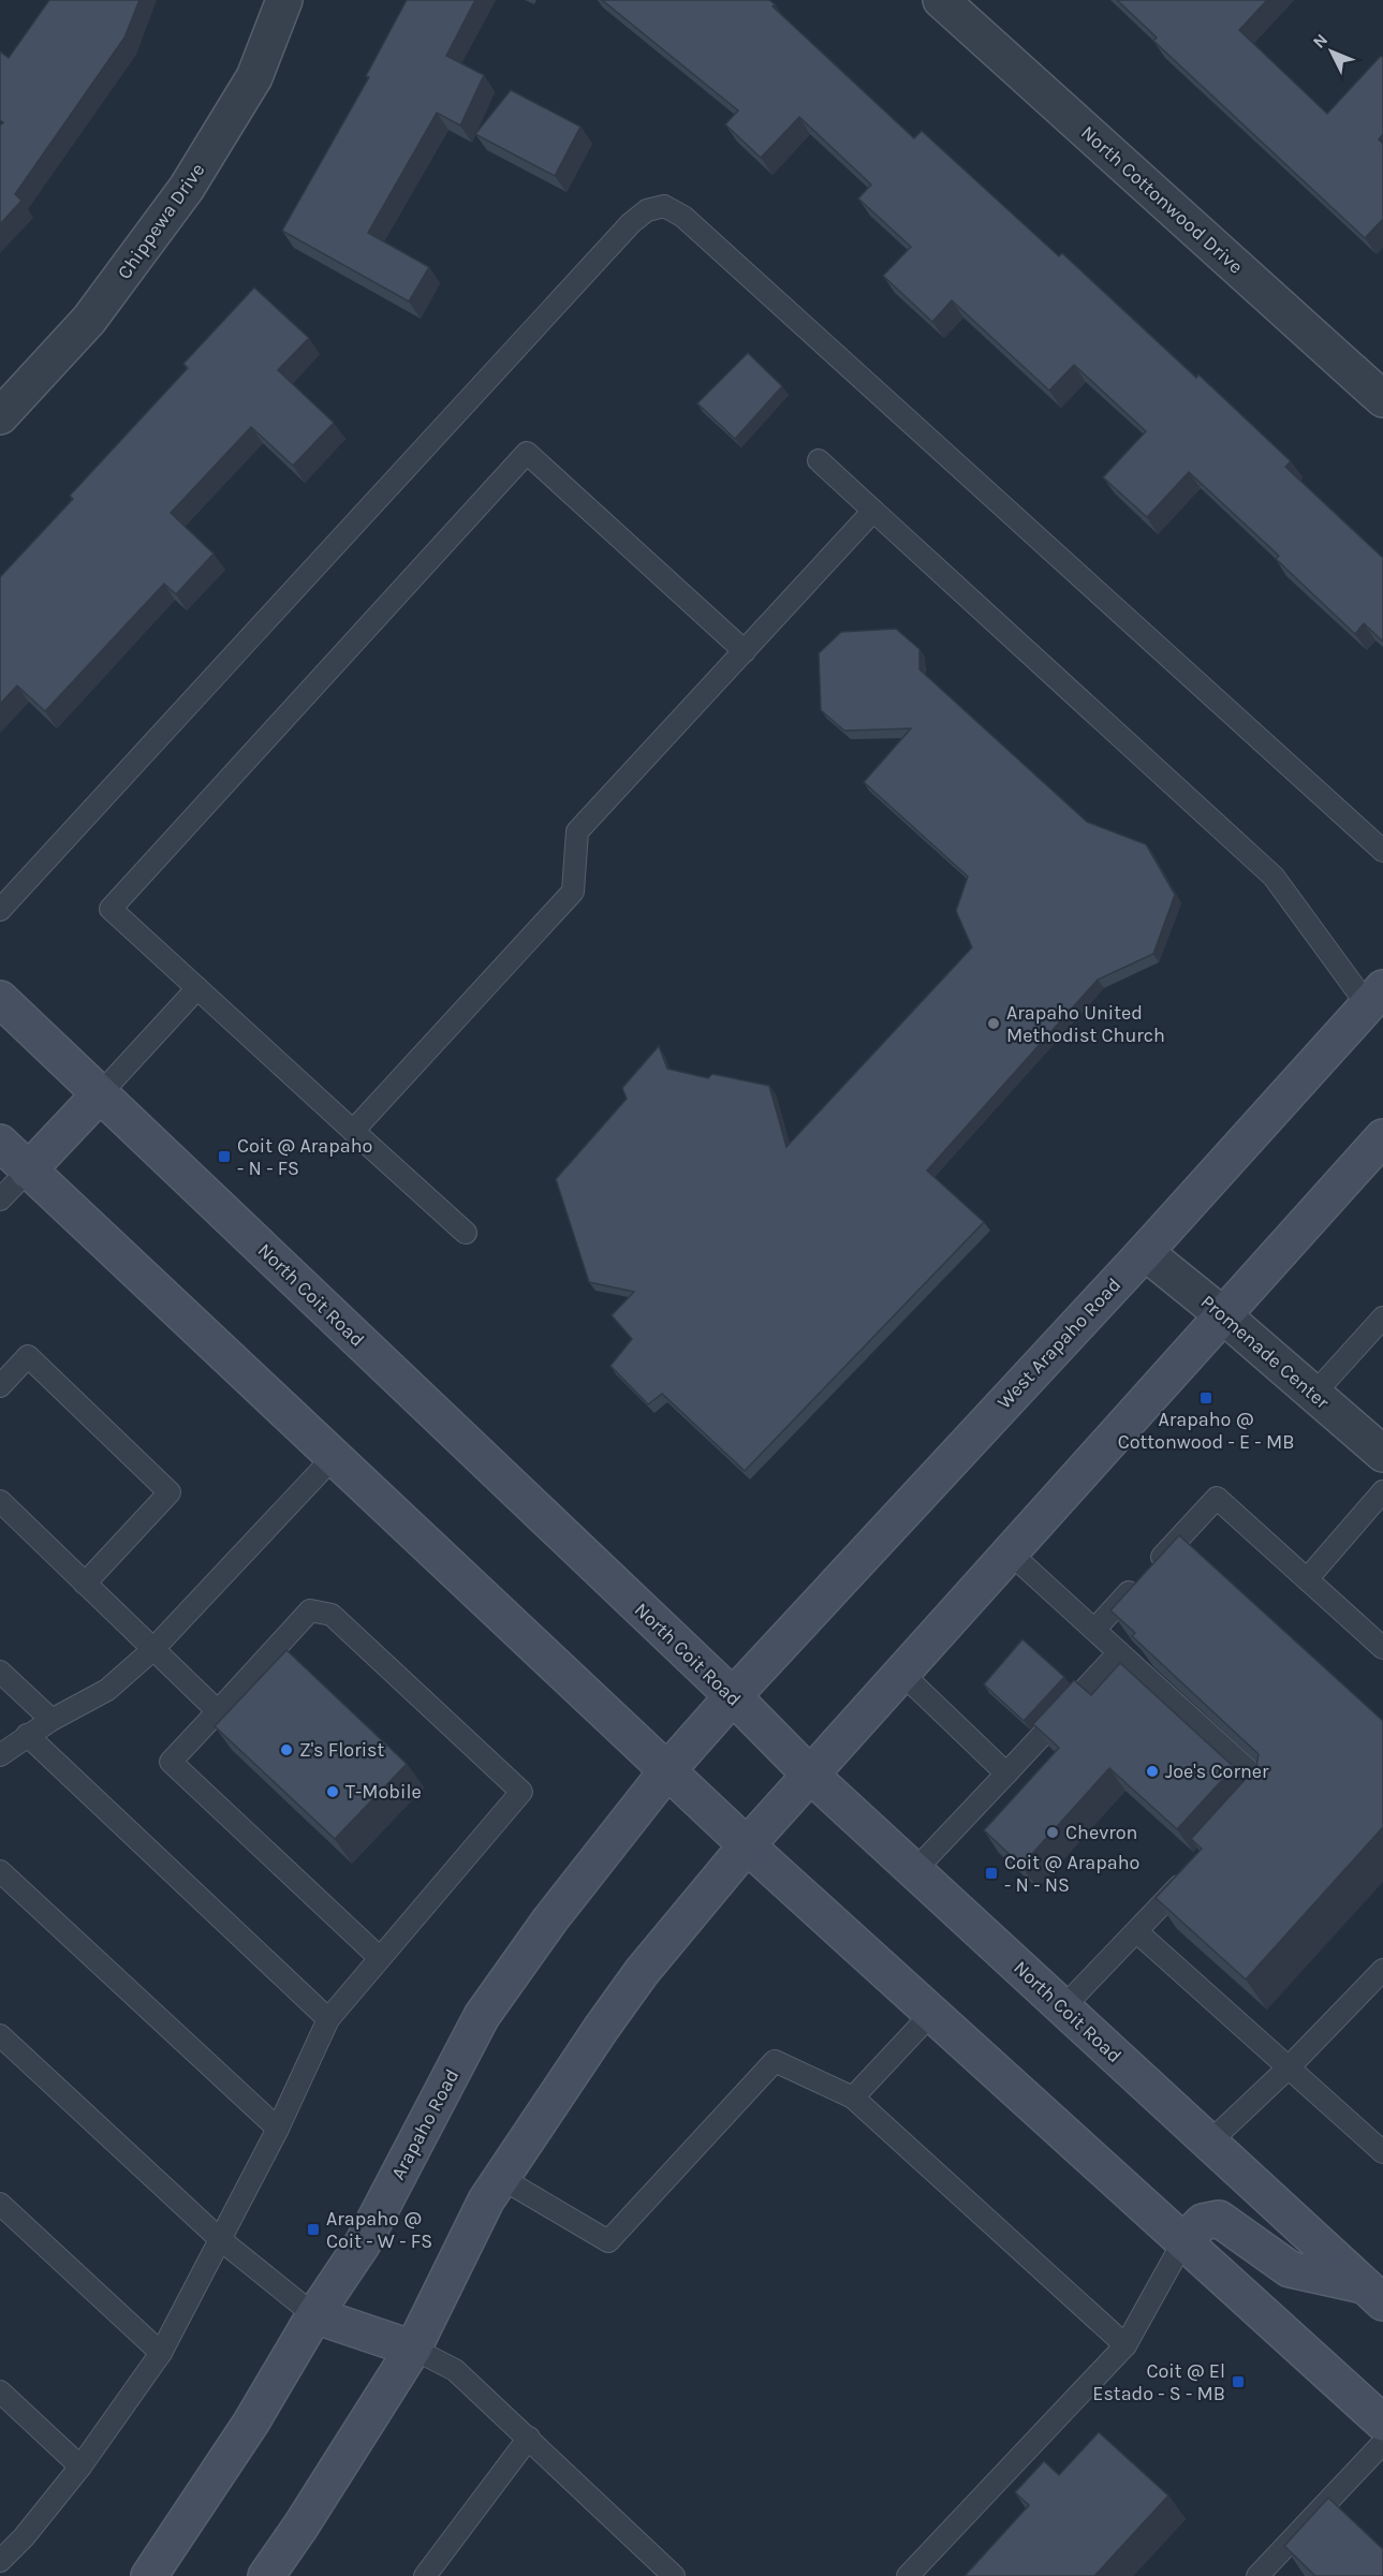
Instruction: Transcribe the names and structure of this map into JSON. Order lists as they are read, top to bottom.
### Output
{
  "streets": {
    "main road": ["North Coit Road", "West Arapaho Road", "Arapaho Road"],
    "street": ["North Cottonwood Drive", "Chippewa Drive", "Promenade Center"]
  },
  "crossings": [
    ["North Coit Road", "West Arapaho Road"],
    ["North Coit Road", "Arapaho Road"],
    ["West Arapaho Road", "Promenade Center"],
    ["West Arapaho Road", "Arapaho Road"]
  ],
  "places": {
    "other": [
      "Arapaho United Methodist Church",
      "Z's Florist",
      "Joe's Corner",
      "T-Mobile",
      "Chevron"
    ],
    "transit": [
      "Coit @ Arapaho - N - FS",
      "Arapaho @ Cottonwood - E - MB",
      "Coit @ Arapaho - N - NS",
      "Arapaho @ Coit - W - FS",
      "Coit @ El Estado - S - MB"
    ]
  },
  "north": "top left"
}
